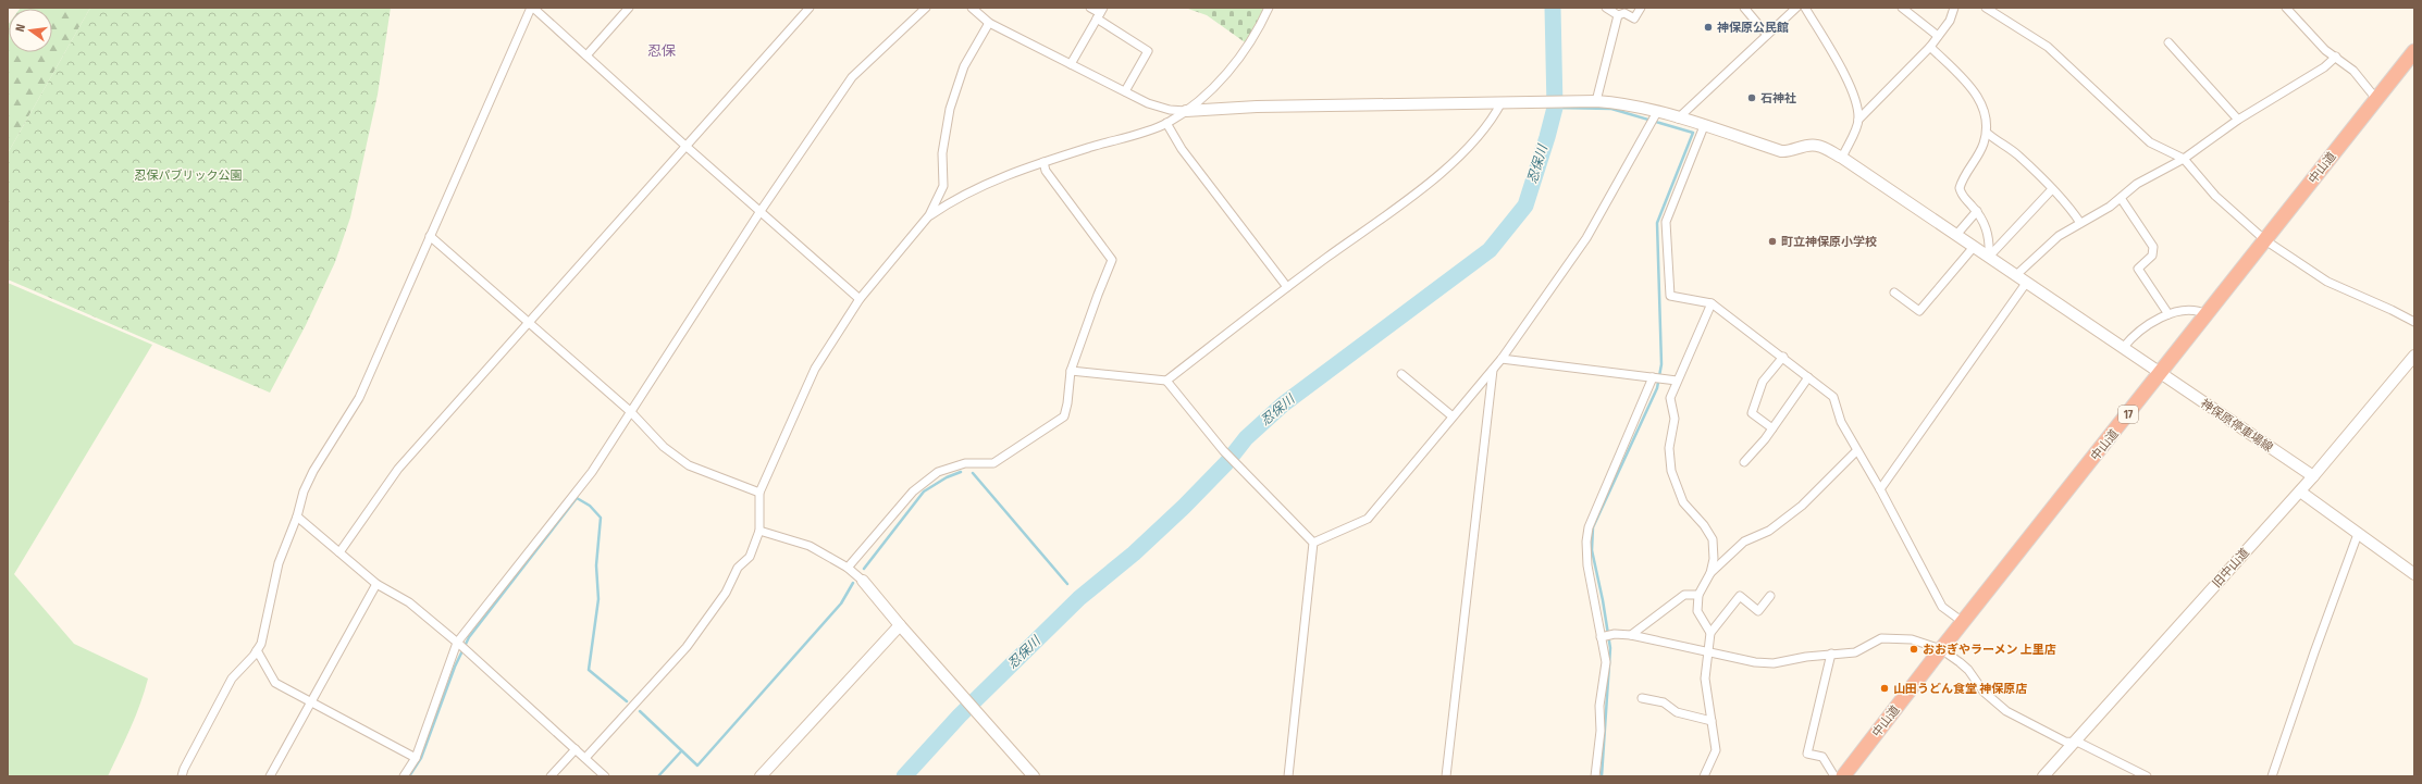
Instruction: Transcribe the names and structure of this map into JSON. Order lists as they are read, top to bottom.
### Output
{
  "streets": {
    "highway": ["中山道", "17"],
    "street": ["神保原停車場線", "旧中山道"]
  },
  "crossings": [
    ["中山道", "神保原停車場線"],
    ["神保原停車場線", "旧中山道"]
  ],
  "districts": ["忍保"],
  "water": ["忍保川"],
  "parks": ["忍保パブリック公園"],
  "places": [
    "神保原公民館",
    "石神社",
    "町立神保原小学校",
    "おおぎやラーメン 上里店",
    "山田うどん食堂 神保原店"
  ],
  "north": "left"
}
